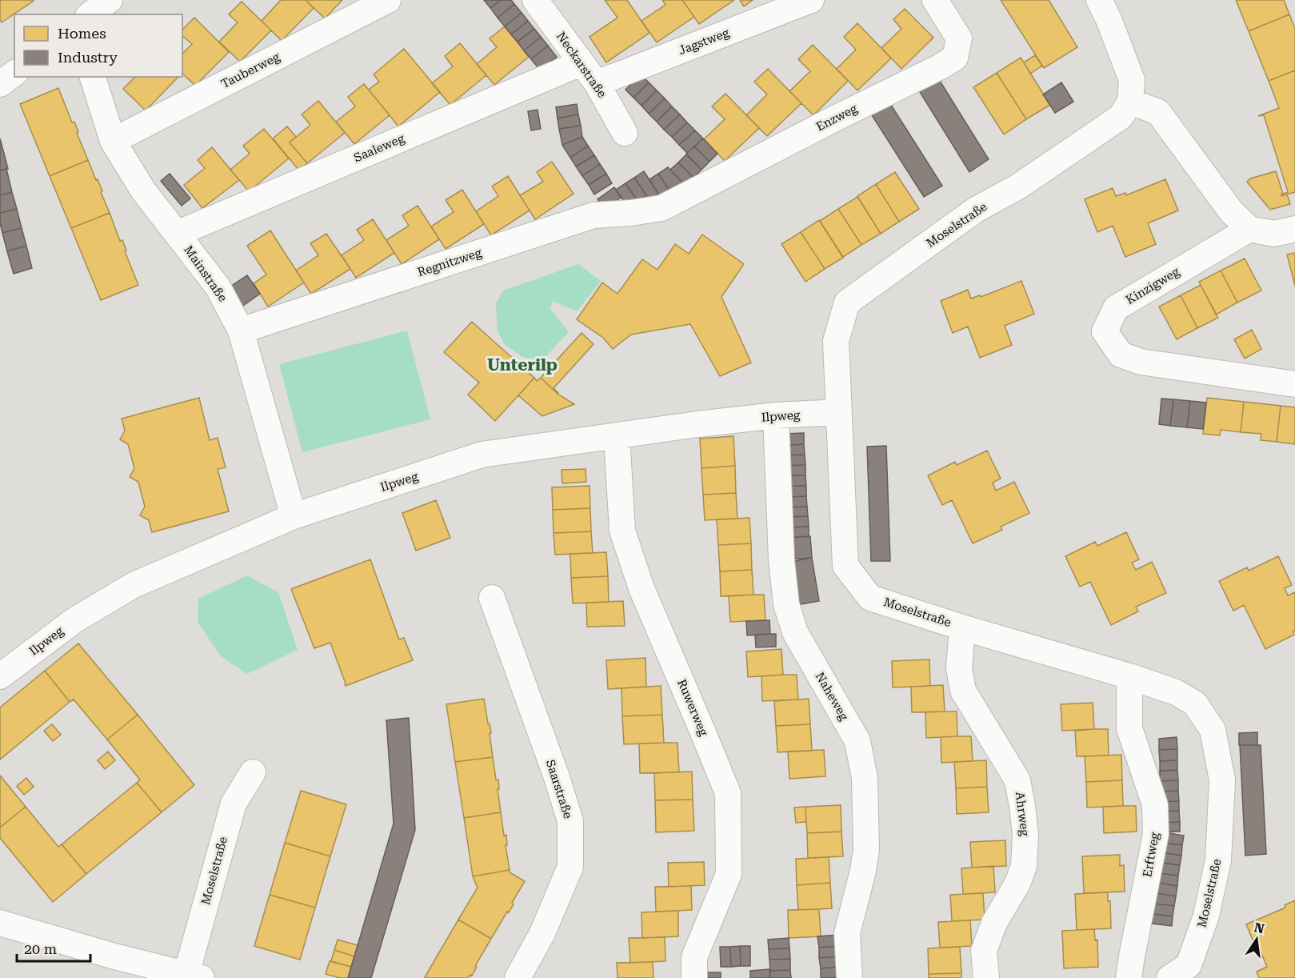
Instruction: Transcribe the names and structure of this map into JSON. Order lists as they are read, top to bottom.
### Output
{
  "streets": {
    "street": [
      "Jagstweg",
      "Neckarstraße",
      "Tauberweg",
      "Enzweg",
      "Saaleweg",
      "Moselstraße",
      "Regnitzweg",
      "Mainstraße",
      "Kinzigweg",
      "Ilpweg",
      "Naheweg",
      "Ruwerweg",
      "Saarstraße",
      "Ahrweg",
      "Erftweg"
    ]
  },
  "crossings": [
    ["Jagstweg", "Neckarstraße"],
    ["Neckarstraße", "Saaleweg"],
    ["Tauberweg", "Mainstraße"],
    ["Enzweg", "Regnitzweg"],
    ["Saaleweg", "Mainstraße"],
    ["Moselstraße", "Ilpweg"],
    ["Moselstraße", "Ahrweg"],
    ["Moselstraße", "Erftweg"],
    ["Regnitzweg", "Mainstraße"],
    ["Mainstraße", "Ilpweg"],
    ["Ilpweg", "Naheweg"],
    ["Ilpweg", "Ruwerweg"]
  ],
  "districts": ["Unterilp"],
  "legend": ["Homes", "Industry"],
  "scale_bar": "20 m",
  "north": "top"
}
